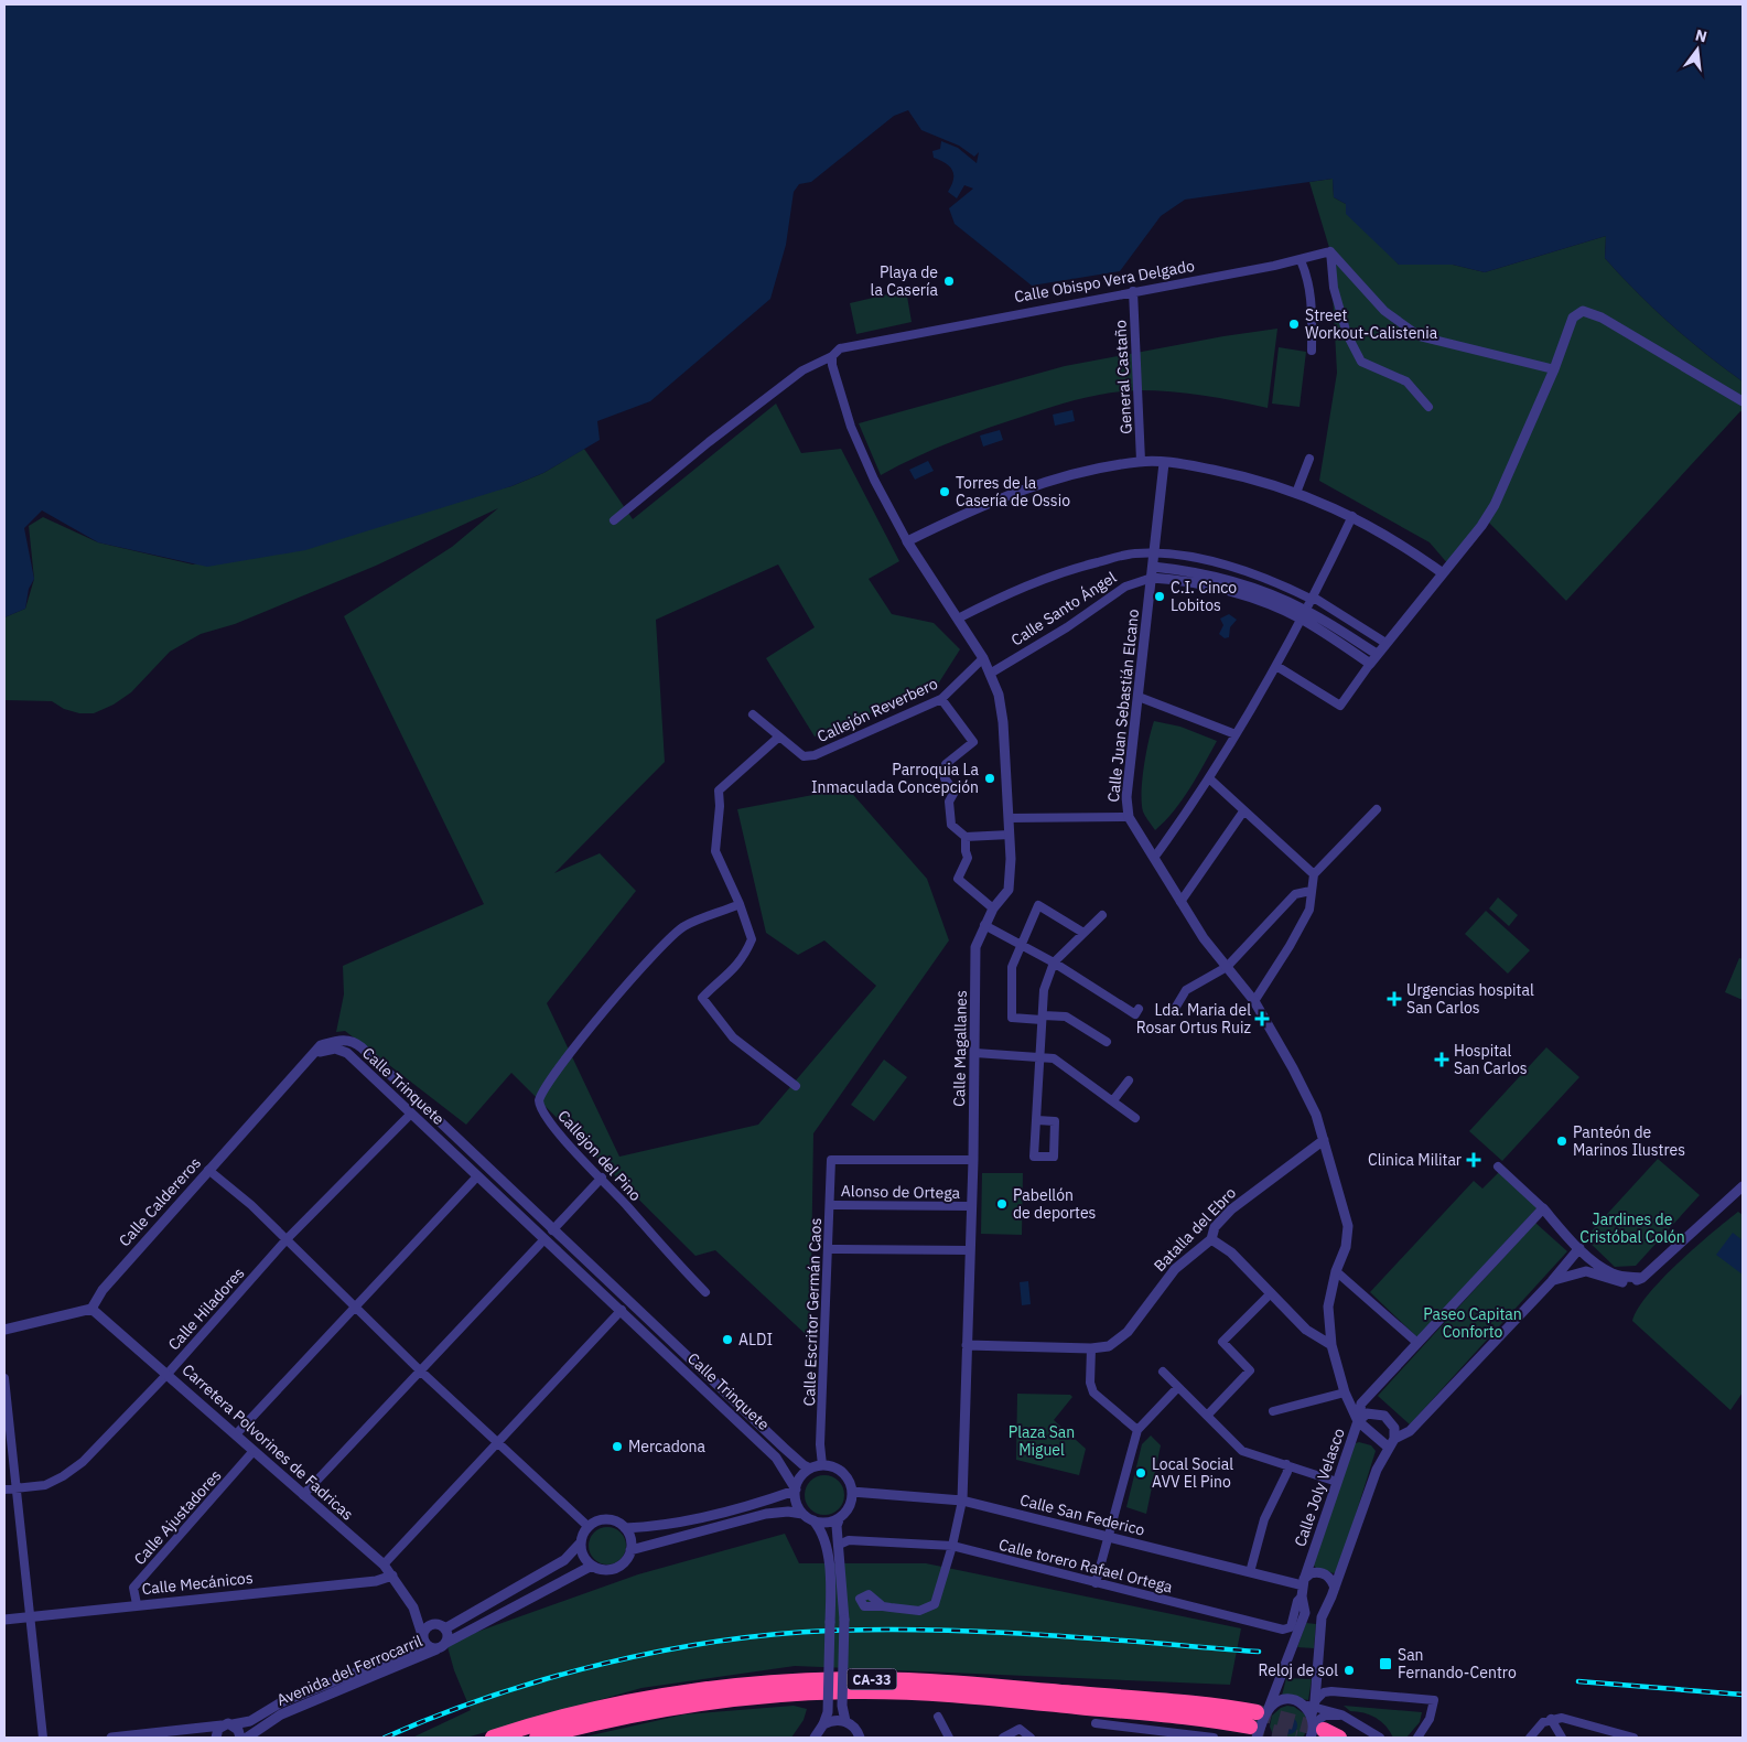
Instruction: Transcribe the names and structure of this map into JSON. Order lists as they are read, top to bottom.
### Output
{
  "streets": {
    "highway": ["CA-33"],
    "street": [
      "Calle Obispo Vera Delgado",
      "General Castaño",
      "Calle Santo Ángel",
      "Calle Juan Sebastián Elcano",
      "Callejón Reverbero",
      "Calle Magallanes",
      "Calle Trinquete",
      "Callejon del Pino",
      "Alonso de Ortega",
      "Calle Caldereros",
      "Batalla del Ebro",
      "Calle Hiladores",
      "Calle Escritor Germán Caos",
      "Carretera Polvorines de Fadricas",
      "Calle Joly Velasco",
      "Calle San Federico",
      "Calle Ajustadores",
      "Calle torero Rafael Ortega",
      "Calle Mecánicos",
      "Avenida del Ferrocarril"
    ]
  },
  "crossings": [
    ["Calle Obispo Vera Delgado", "General Castaño"],
    ["Calle Santo Ángel", "Calle Juan Sebastián Elcano"],
    ["Calle Santo Ángel", "Calle Magallanes"],
    ["Calle Juan Sebastián Elcano", "Batalla del Ebro"],
    ["Calle Juan Sebastián Elcano", "Calle Joly Velasco"],
    ["Callejón Reverbero", "Calle Magallanes"],
    ["Calle Magallanes", "Alonso de Ortega"],
    ["Calle Magallanes", "Batalla del Ebro"],
    ["Calle Magallanes", "Calle Escritor Germán Caos"],
    ["Calle Magallanes", "Calle San Federico"],
    ["Calle Trinquete", "Calle Caldereros"],
    ["Calle Trinquete", "Calle Hiladores"],
    ["Calle Trinquete", "Calle Escritor Germán Caos"],
    ["Calle Trinquete", "Calle San Federico"],
    ["Calle Trinquete", "Avenida del Ferrocarril"],
    ["Alonso de Ortega", "Calle Escritor Germán Caos"],
    ["Calle Caldereros", "Carretera Polvorines de Fadricas"],
    ["Calle Hiladores", "Carretera Polvorines de Fadricas"],
    ["Calle Escritor Germán Caos", "Calle San Federico"],
    ["Calle Escritor Germán Caos", "Avenida del Ferrocarril"],
    ["Carretera Polvorines de Fadricas", "Calle Ajustadores"],
    ["Carretera Polvorines de Fadricas", "Calle Mecánicos"],
    ["Carretera Polvorines de Fadricas", "Avenida del Ferrocarril"],
    ["Calle Joly Velasco", "Calle San Federico"],
    ["Calle Joly Velasco", "Calle torero Rafael Ortega"],
    ["Calle San Federico", "Calle torero Rafael Ortega"],
    ["Calle San Federico", "Avenida del Ferrocarril"],
    ["Calle Ajustadores", "Calle Mecánicos"]
  ],
  "parks": ["Jardines de Cristóbal Colón", "Paseo Capitan Conforto", "Plaza San Miguel"],
  "places": {
    "other": [
      "Playa de la Casería",
      "Street Workout-Calistenia",
      "Torres de la Casería de Ossio",
      "C.I. Cinco Lobitos",
      "Parroquia La Inmaculada Concepción",
      "Panteón de Marinos Ilustres",
      "Pabellón de deportes",
      "ALDI",
      "Mercadona",
      "Local Social AVV El Pino",
      "Reloj de sol"
    ],
    "health": [
      "Urgencias hospital San Carlos",
      "Lda. Maria del Rosar Ortus Ruiz",
      "Hospital San Carlos",
      "Clinica Militar"
    ],
    "transit": ["San Fernando-Centro"]
  },
  "north": "top"
}
